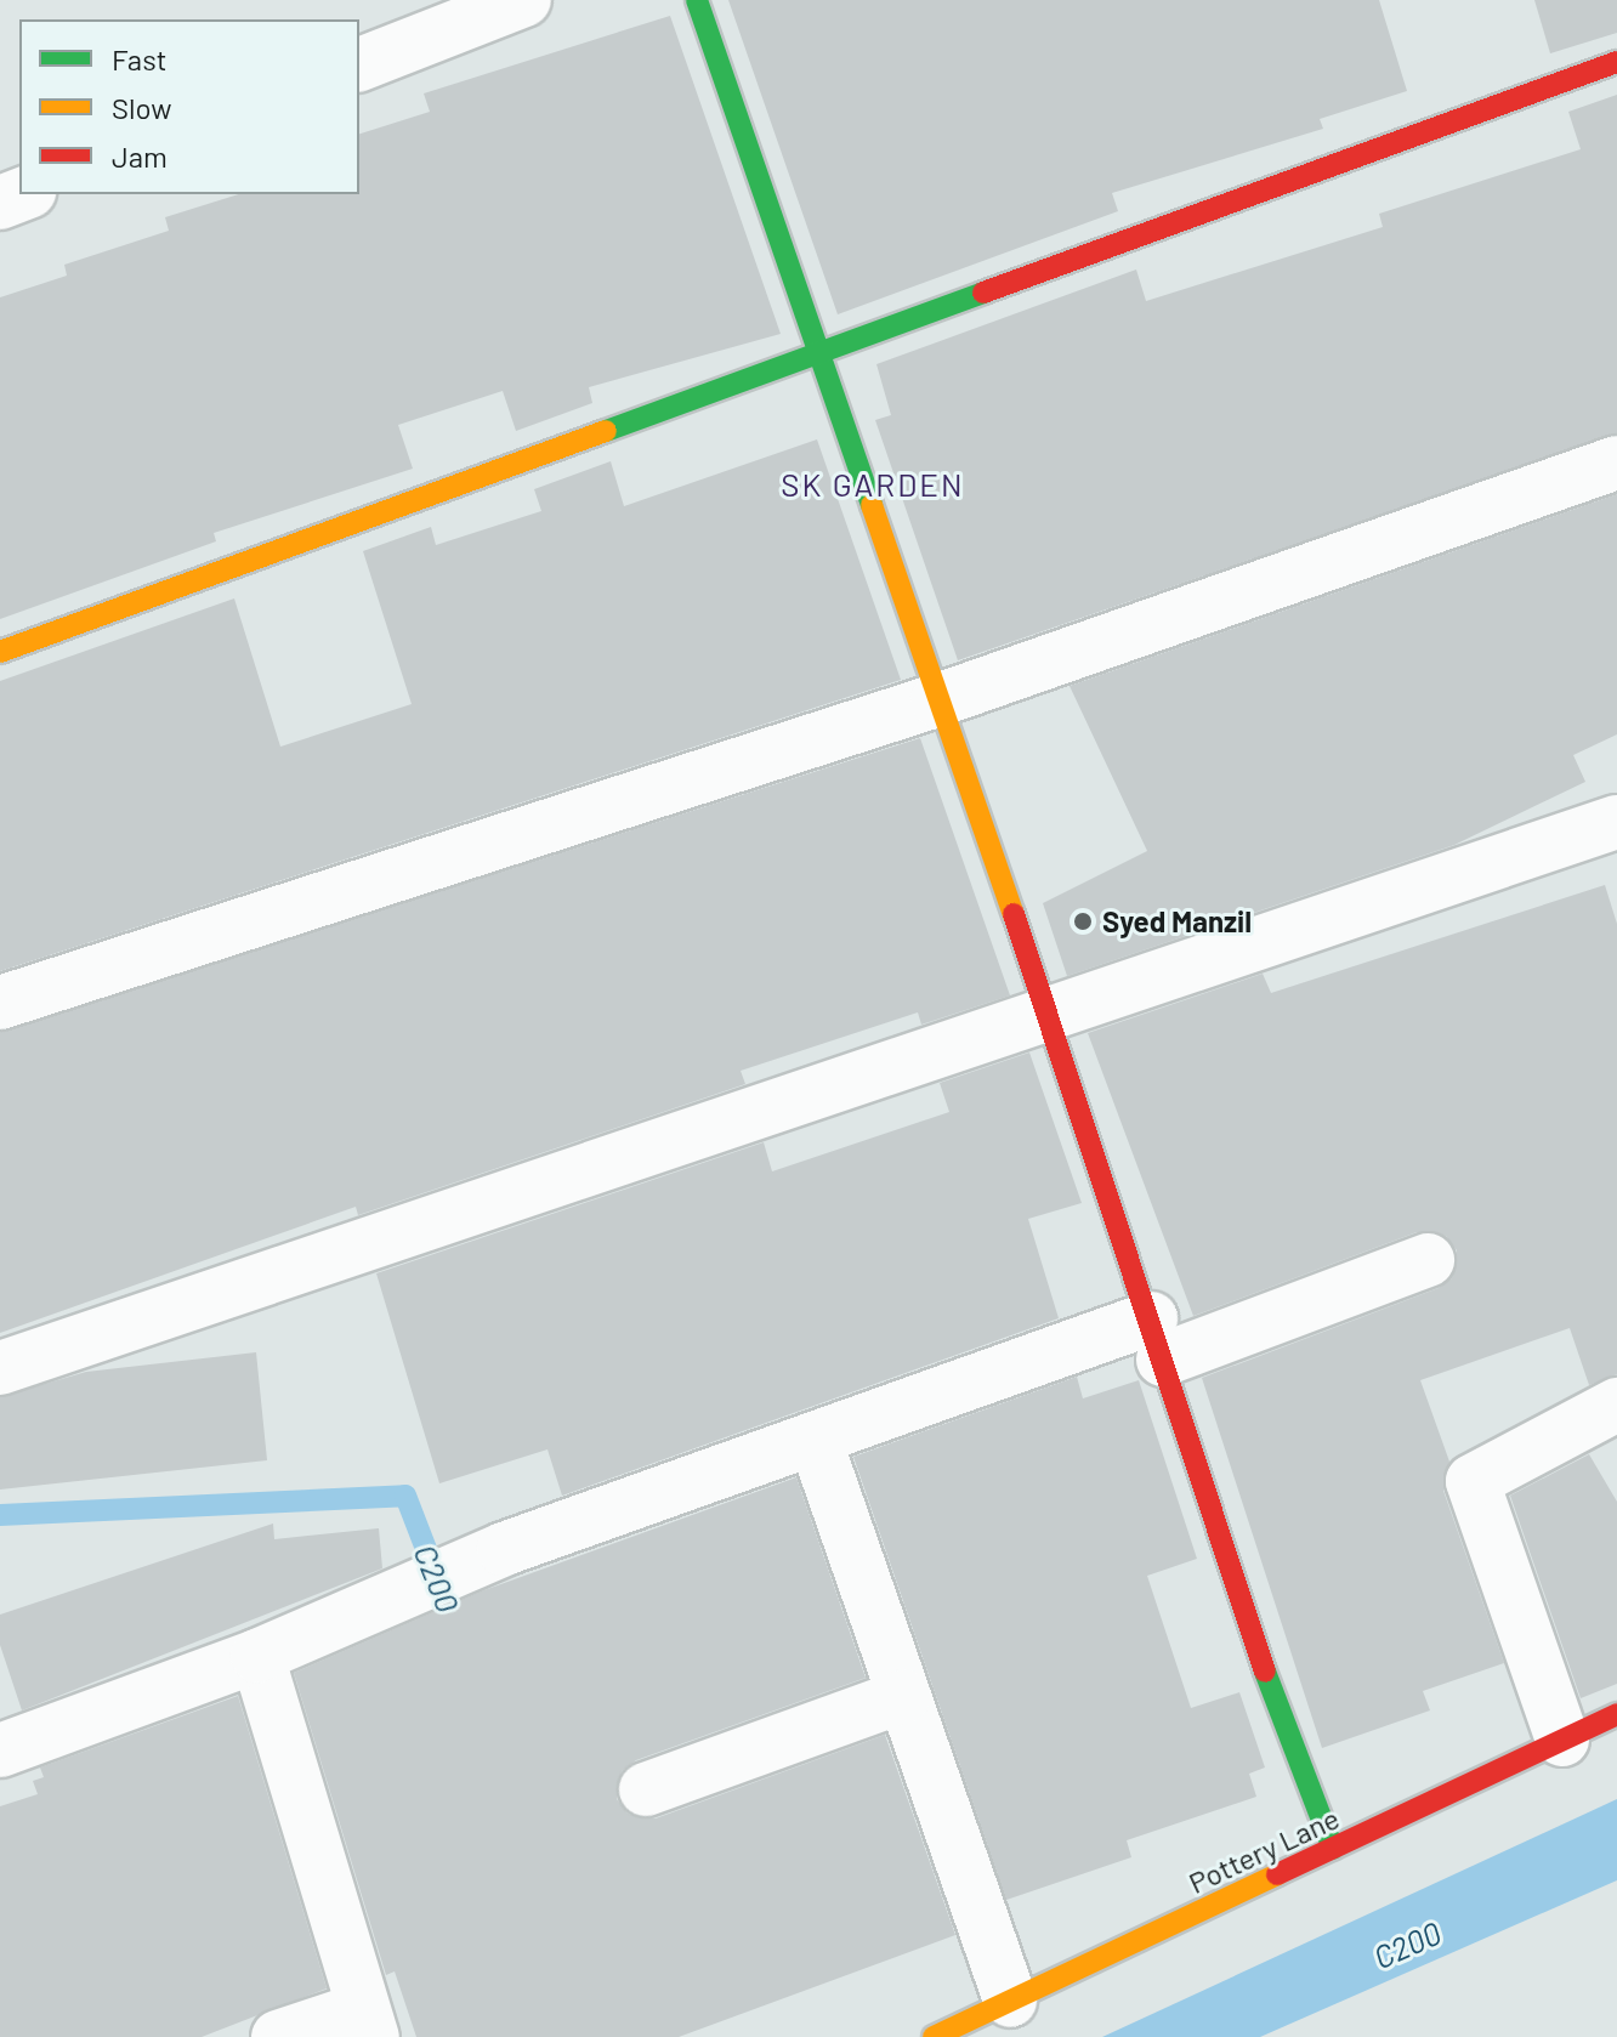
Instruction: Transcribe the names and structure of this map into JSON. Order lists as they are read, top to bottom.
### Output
{
  "streets": {
    "street": ["Pottery Lane"]
  },
  "districts": ["SK GARDEN"],
  "water": ["C200"],
  "places": ["Syed Manzil"],
  "legend": ["Fast", "Slow", "Jam"]
}
